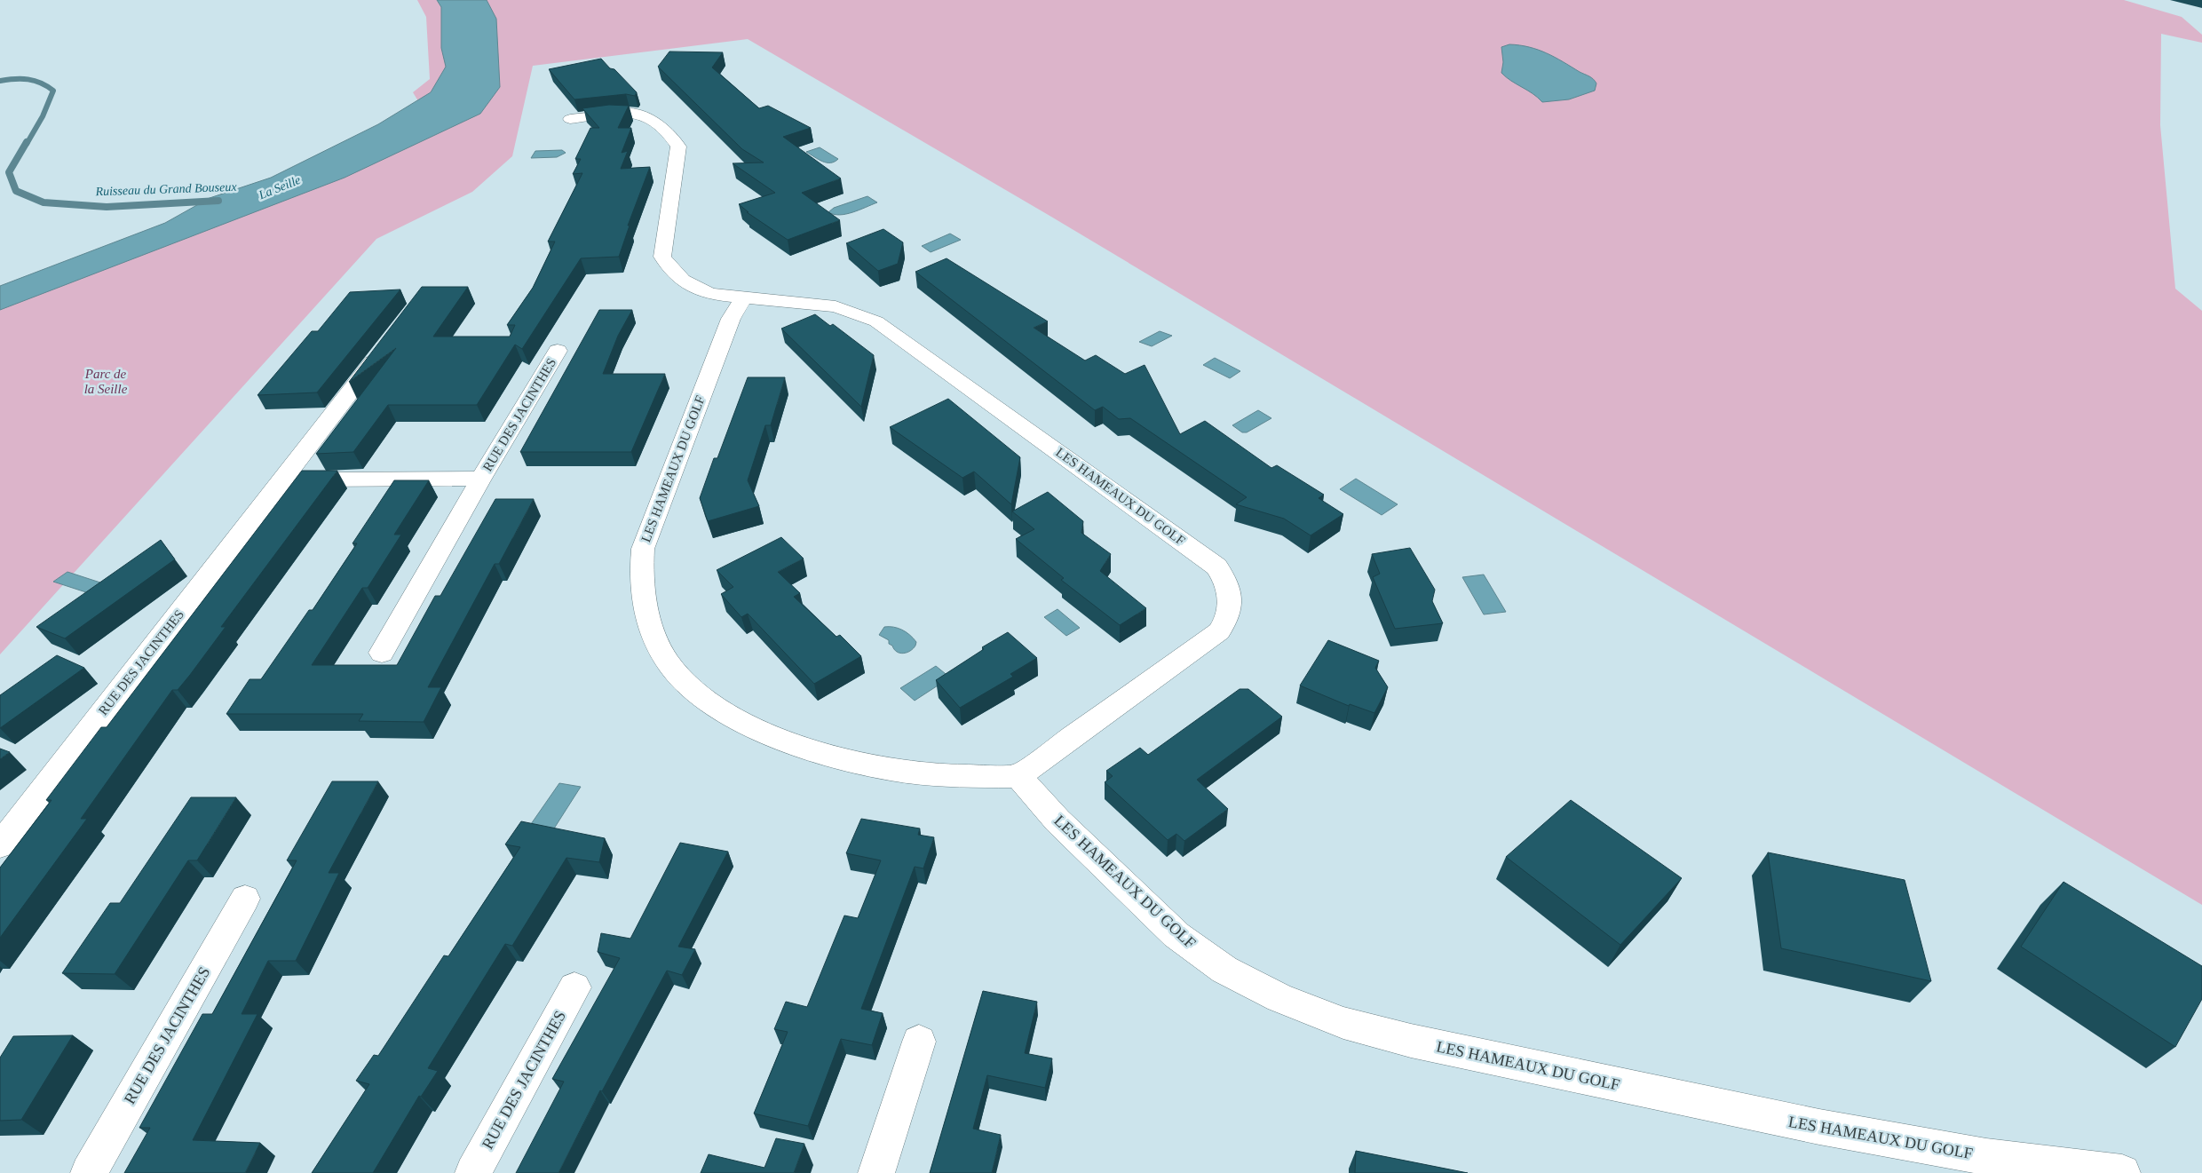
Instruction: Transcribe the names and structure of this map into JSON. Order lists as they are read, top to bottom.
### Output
{
  "streets": {
    "street": ["RUE DES JACINTHES", "LES HAMEAUX DU GOLF"]
  },
  "water": ["La Seille", "Ruisseau du Grand Bouseux"],
  "parks": ["Parc de la Seille"]
}
